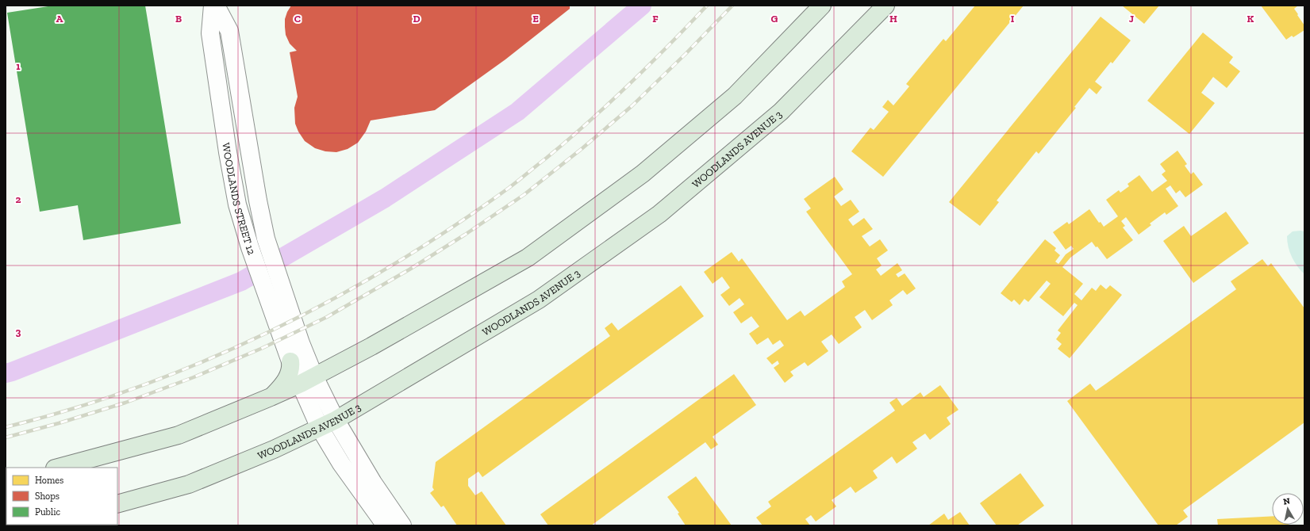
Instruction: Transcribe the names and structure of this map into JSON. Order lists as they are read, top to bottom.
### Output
{
  "streets": {
    "main road": ["WOODLANDS AVENUE 3"],
    "street": ["WOODLANDS STREET 12"]
  },
  "legend": ["Homes", "Shops", "Public"],
  "north": "top",
  "grid": {
    "columns": [
      "A",
      "B",
      "C",
      "D",
      "E",
      "F",
      "G",
      "H",
      "I",
      "J",
      "K"
    ],
    "rows": ["1", "2", "3"]
  }
}
